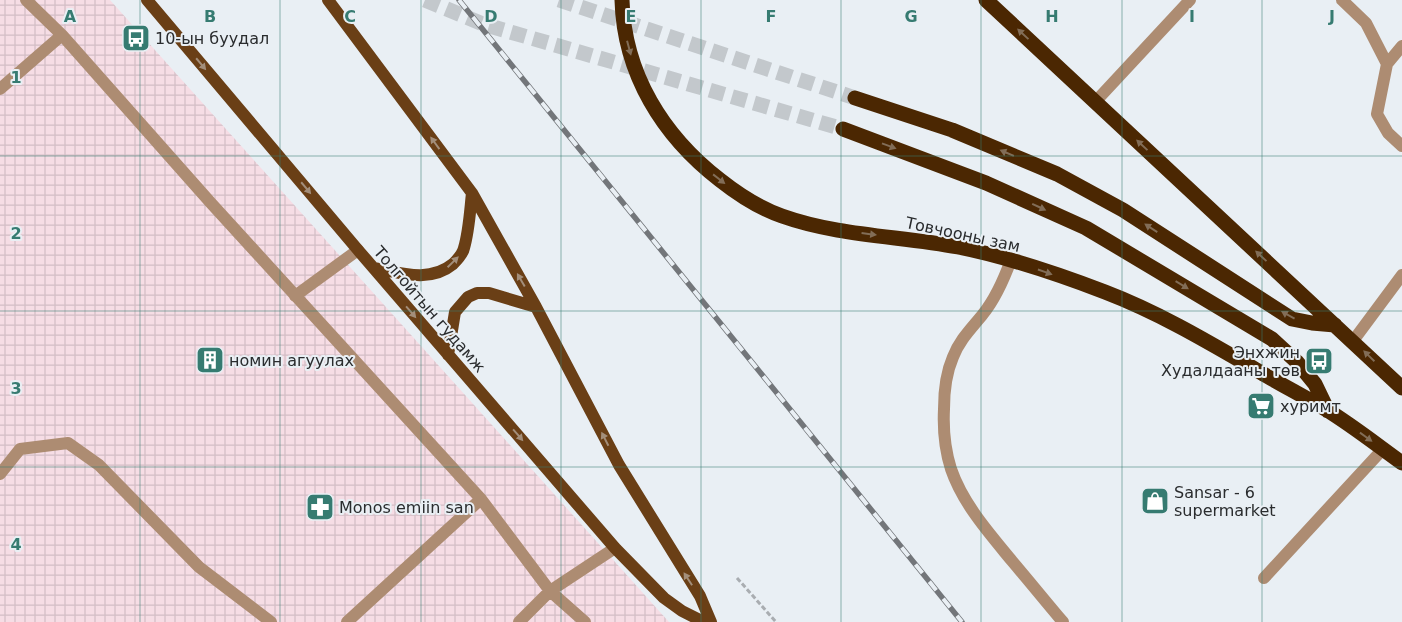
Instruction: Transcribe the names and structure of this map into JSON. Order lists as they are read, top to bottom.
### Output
{
  "streets": {
    "highway": ["Товчооны зам"],
    "main road": ["Толгойтын гудамж"]
  },
  "places": {
    "bus stop": ["10-ын буудал", "Энхжин Худалдааны төв"],
    "building": ["номин агуулах"],
    "supermarket": ["хуримт"],
    "shop": ["Sansar - 6 supermarket"],
    "pharmacy": ["Monos emiin san"]
  },
  "grid": {
    "columns": [
      "A",
      "B",
      "C",
      "D",
      "E",
      "F",
      "G",
      "H",
      "I",
      "J"
    ],
    "rows": [
      "1",
      "2",
      "3",
      "4"
    ]
  }
}
